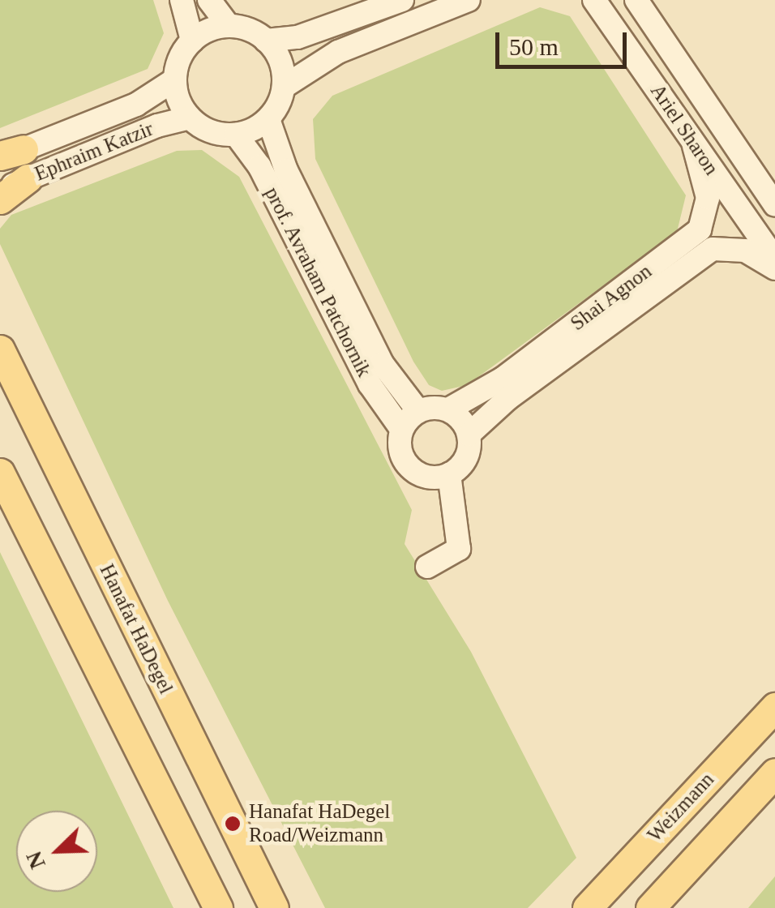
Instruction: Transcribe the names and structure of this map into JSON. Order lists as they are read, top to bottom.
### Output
{
  "streets": {
    "main road": ["Hanafat HaDegel", "Weizmann"],
    "street": [
      "Ariel Sharon",
      "Ephraim Katzir",
      "prof. Avraham Patchornik",
      "Shai Agnon"
    ]
  },
  "crossings": [
    ["Ariel Sharon", "Shai Agnon"],
    ["Ephraim Katzir", "prof. Avraham Patchornik"],
    ["prof. Avraham Patchornik", "Shai Agnon"]
  ],
  "places": ["Hanafat HaDegel Road/Weizmann"],
  "scale_bar": "50 m",
  "north": "bottom left"
}
